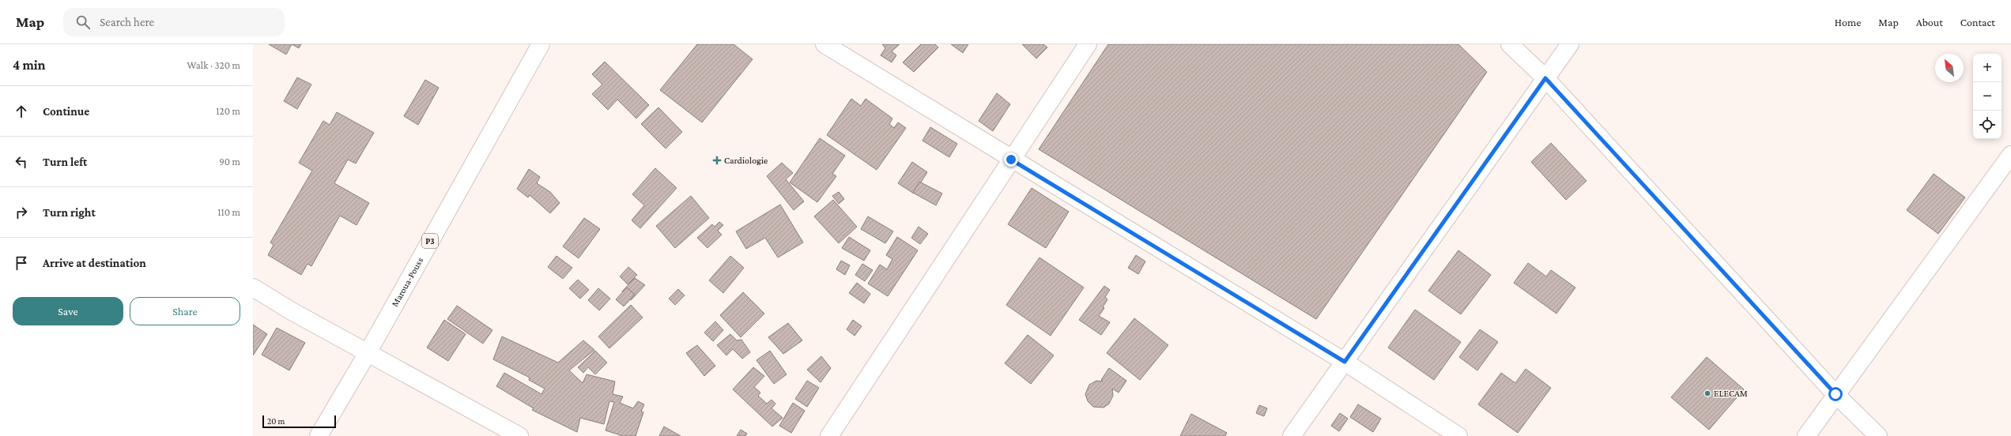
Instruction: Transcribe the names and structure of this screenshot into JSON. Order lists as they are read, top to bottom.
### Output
{
  "streets": {
    "street": ["P3", "Maroua-Pouss"]
  },
  "places": {
    "health": ["Cardiologie"],
    "other": ["ELECAM"]
  },
  "scale_bar": "20 m",
  "north": "top left",
  "page": {
    "header": "Map",
    "search": "Search here",
    "nav": [
      "Home",
      "Map",
      "About",
      "Contact"
    ],
    "heading": ["4 min", "Walk · 320 m"],
    "map_buttons": ["+", "−"],
    "list": [
      ["Continue", "120 m"],
      ["Turn left", "90 m"],
      ["Turn right", "110 m"],
      "Arrive at destination"
    ],
    "buttons": ["Save", "Share"],
    "scale": "20 m"
  }
}
